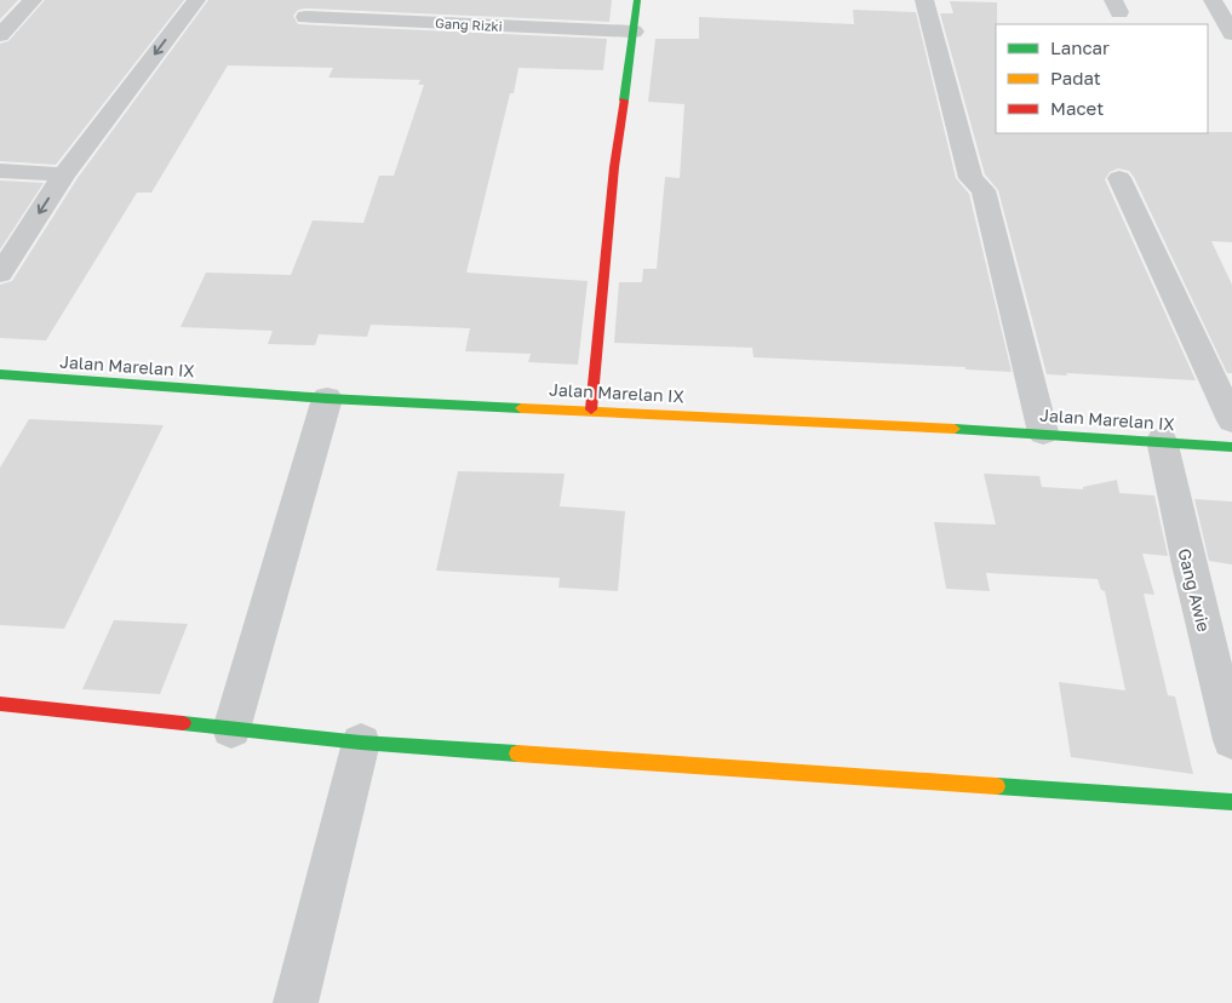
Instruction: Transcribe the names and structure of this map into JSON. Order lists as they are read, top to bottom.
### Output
{
  "streets": {
    "street": ["Gang Rizki", "Jalan Marelan IX", "Gang Awie"]
  },
  "crossings": [
    ["Jalan Marelan IX", "Gang Awie"]
  ],
  "legend": ["Lancar", "Padat", "Macet"]
}
